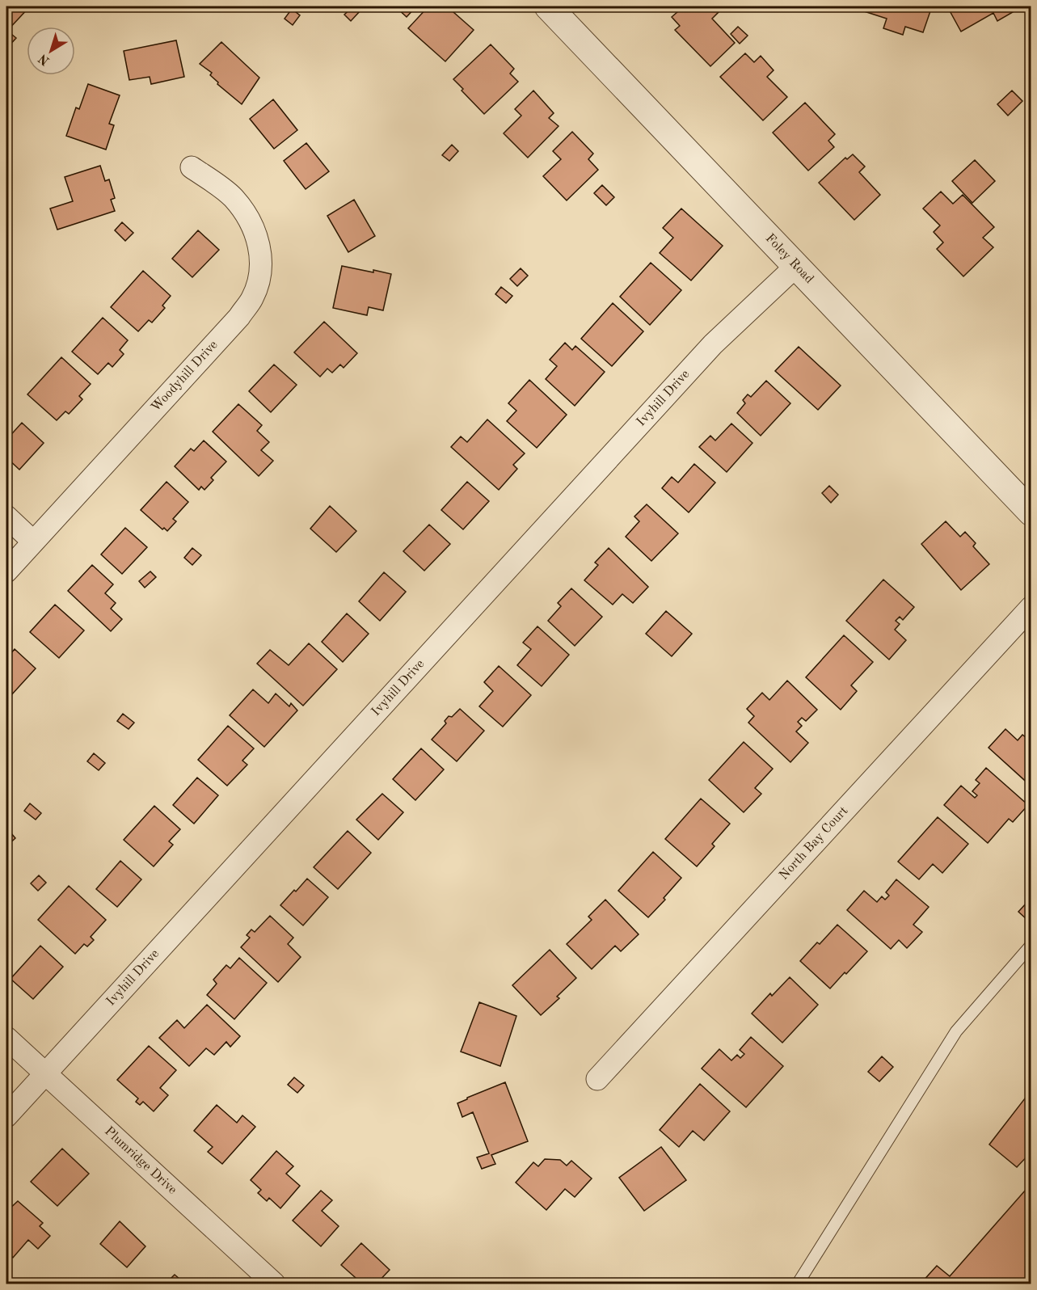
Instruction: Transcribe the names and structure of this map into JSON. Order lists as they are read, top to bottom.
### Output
{
  "streets": {
    "street": [
      "Foley Road",
      "Woodyhill Drive",
      "Ivyhill Drive",
      "North Bay Court",
      "Plumridge Drive"
    ]
  },
  "crossings": [
    ["Foley Road", "Ivyhill Drive"],
    ["Ivyhill Drive", "Plumridge Drive"]
  ],
  "north": "bottom left"
}
